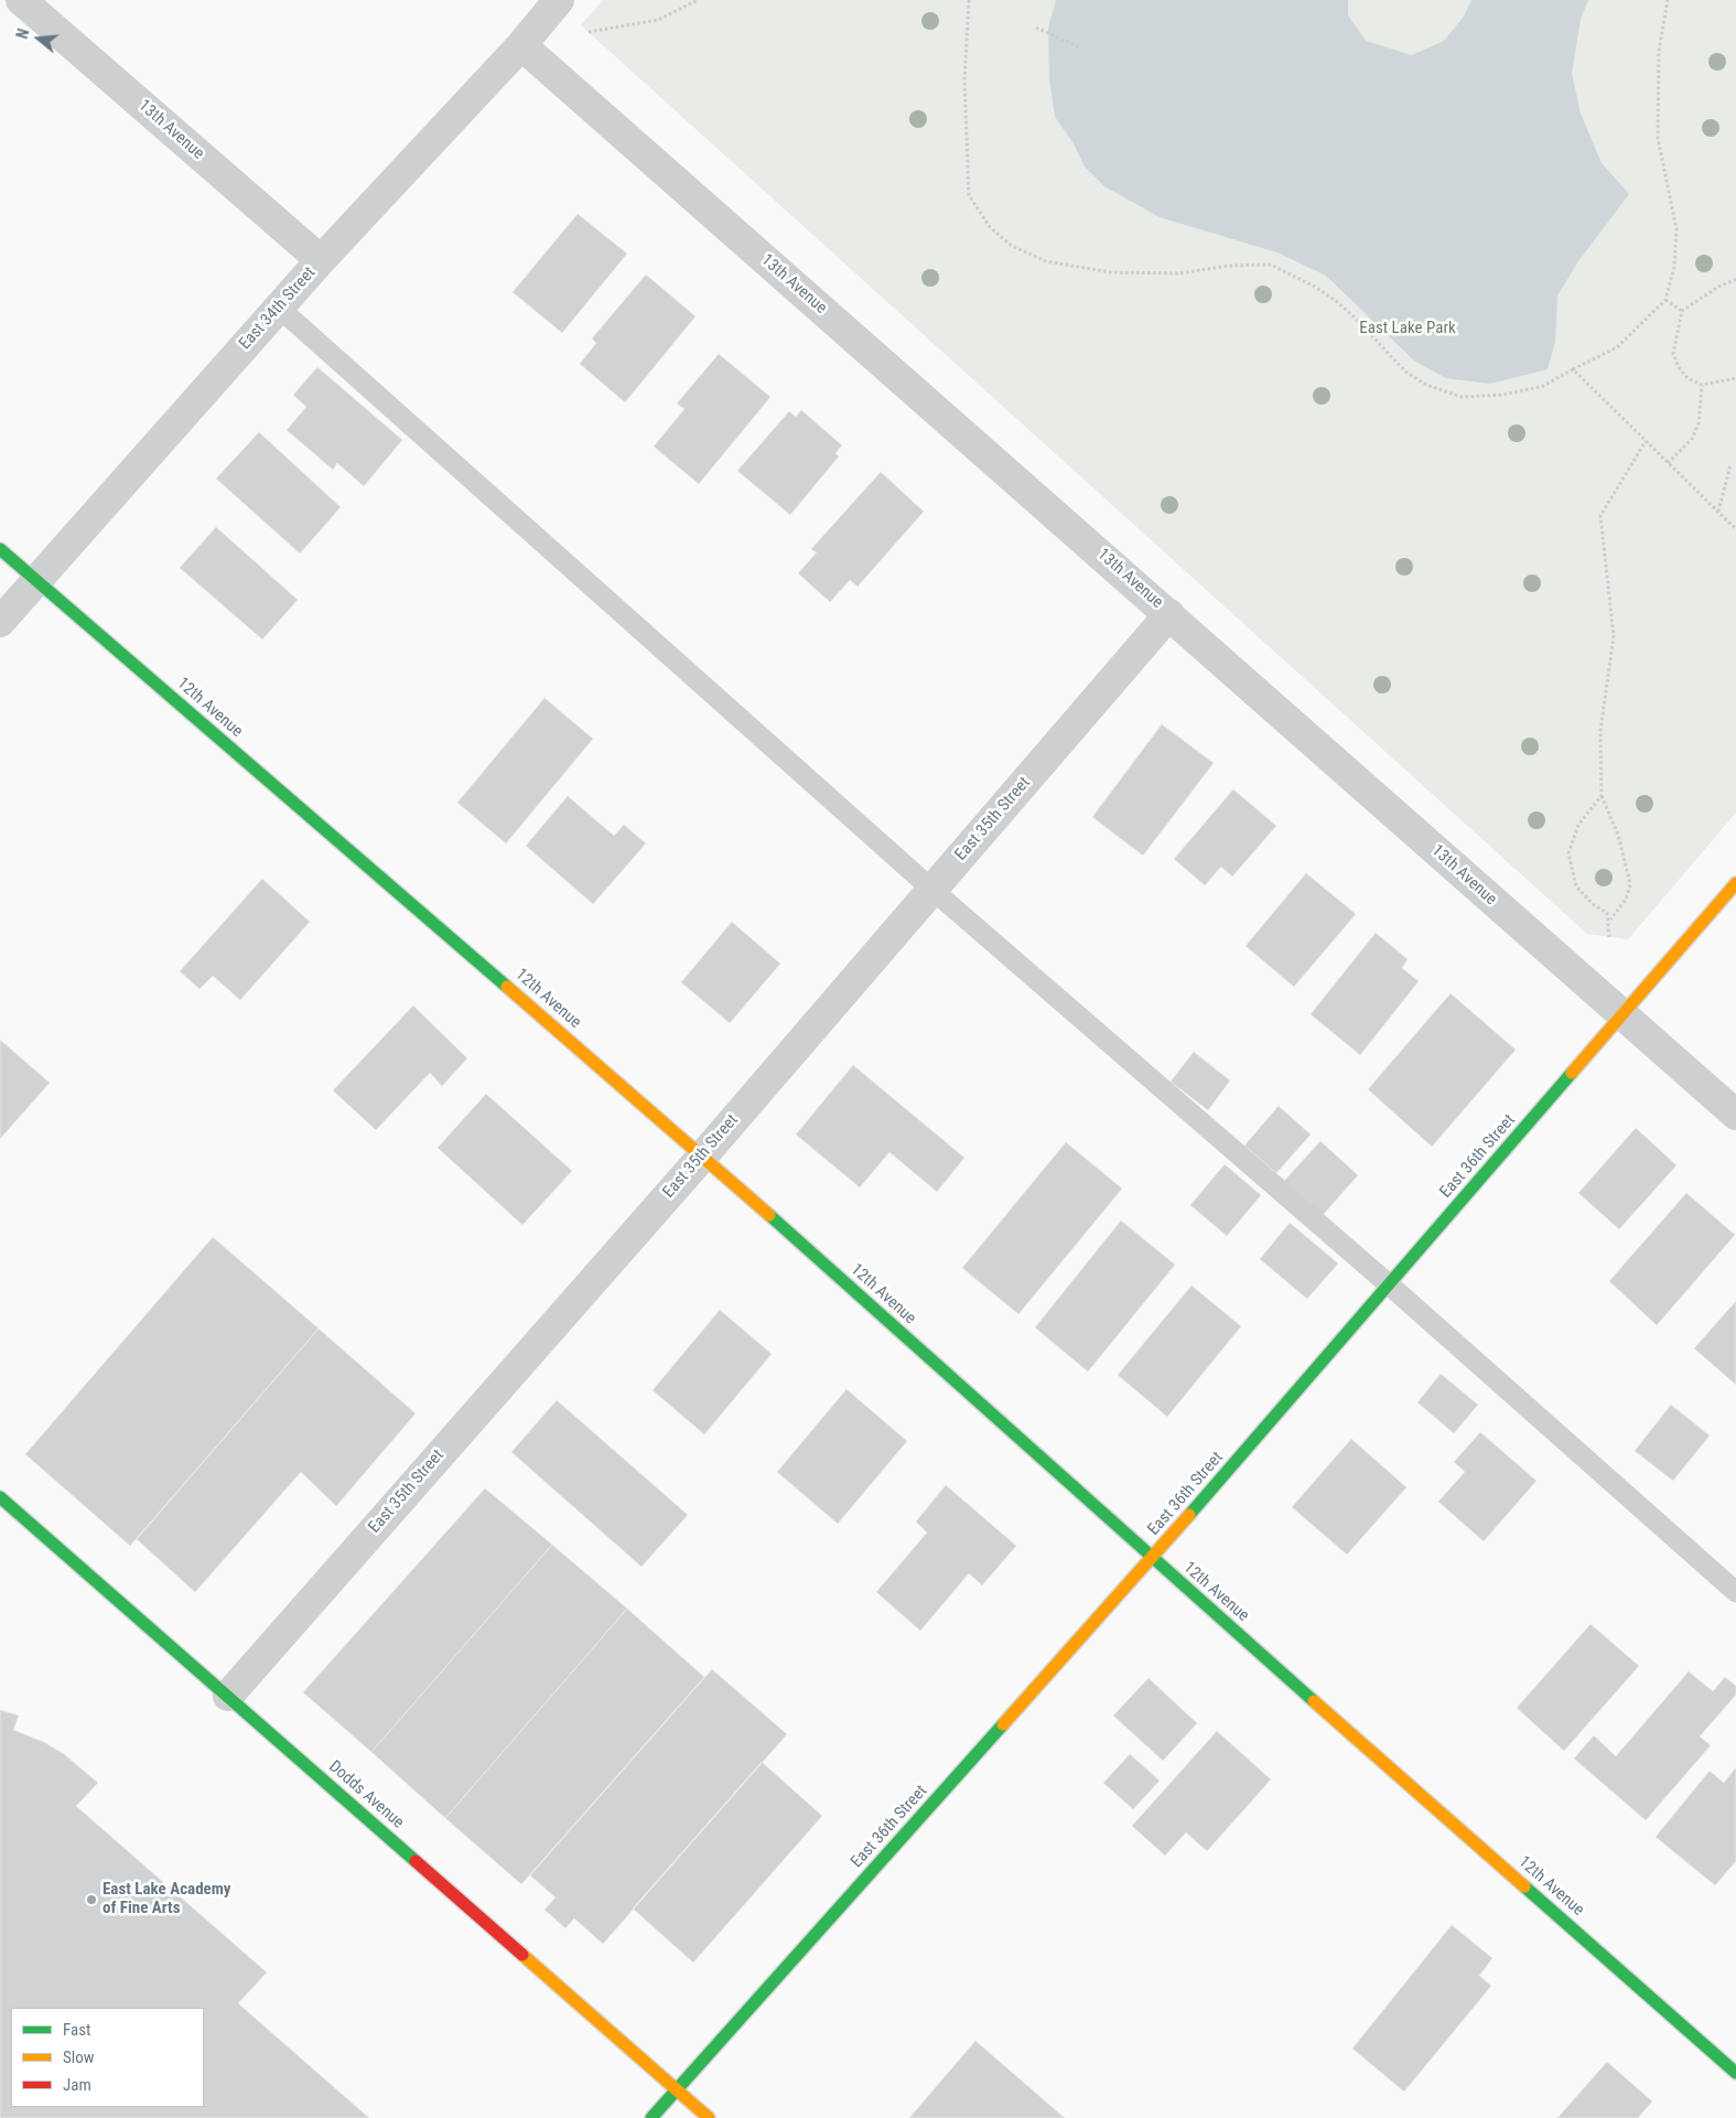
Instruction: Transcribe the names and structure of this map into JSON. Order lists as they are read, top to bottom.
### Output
{
  "streets": {
    "street": [
      "13th Avenue",
      "East 34th Street",
      "12th Avenue",
      "East 35th Street",
      "East 36th Street",
      "Dodds Avenue"
    ]
  },
  "crossings": [
    ["13th Avenue", "East 34th Street"],
    ["13th Avenue", "East 35th Street"],
    ["13th Avenue", "East 36th Street"],
    ["East 34th Street", "12th Avenue"],
    ["12th Avenue", "East 35th Street"],
    ["12th Avenue", "East 36th Street"],
    ["East 35th Street", "Dodds Avenue"],
    ["East 36th Street", "Dodds Avenue"]
  ],
  "parks": ["East Lake Park"],
  "places": ["East Lake Academy of Fine Arts"],
  "legend": ["Fast", "Slow", "Jam"],
  "north": "left"
}
